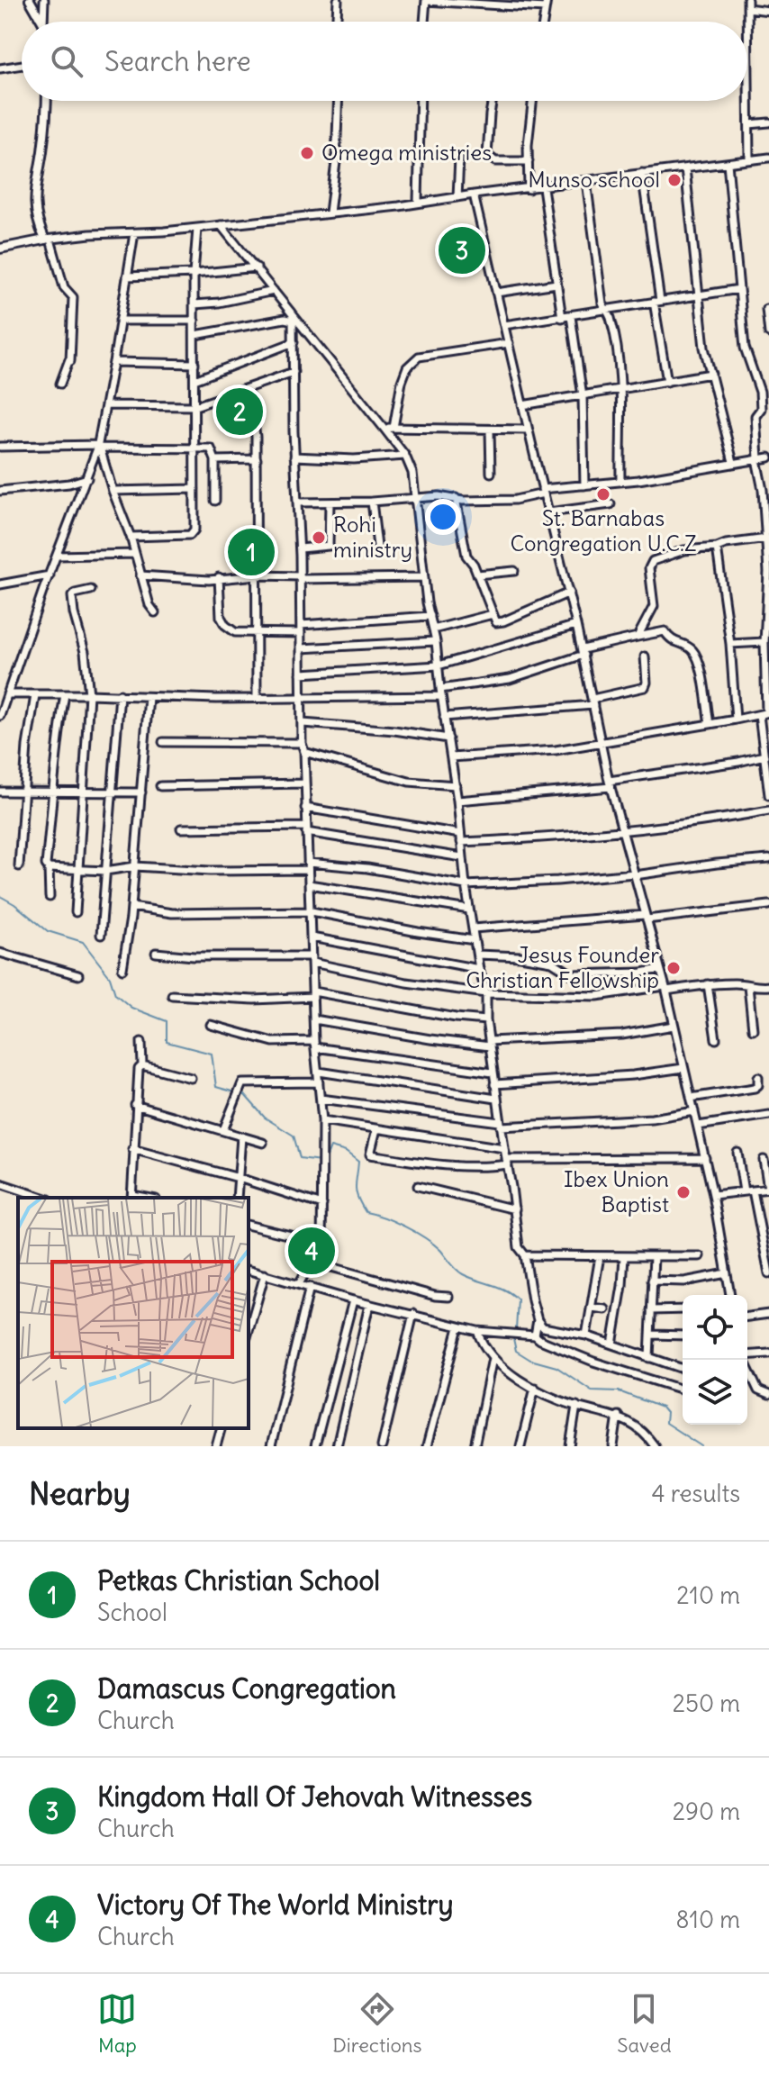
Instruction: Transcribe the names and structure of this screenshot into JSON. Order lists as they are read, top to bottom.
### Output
{
  "places": [
    "Omega ministries",
    "Munso school",
    "St. Barnabas Congregation U.C.Z",
    "Rohi ministry",
    "Jesus Founder Christian Fellowship",
    "Ibex Union Baptist"
  ],
  "page": {
    "search": "Search here",
    "pins": [
      "3",
      "2",
      "1",
      "4"
    ],
    "heading": ["Nearby", "4 results"],
    "list": [
      {
        "mark": "1",
        "name": "Petkas Christian School",
        "note": "School",
        "value": "210 m"
      },
      {
        "mark": "2",
        "name": "Damascus Congregation",
        "note": "Church",
        "value": "250 m"
      },
      {
        "mark": "3",
        "name": "Kingdom Hall Of Jehovah Witnesses",
        "note": "Church",
        "value": "290 m"
      },
      {
        "mark": "4",
        "name": "Victory Of The World Ministry",
        "note": "Church",
        "value": "810 m"
      }
    ],
    "nav": ["Map", "Directions", "Saved"]
  }
}
